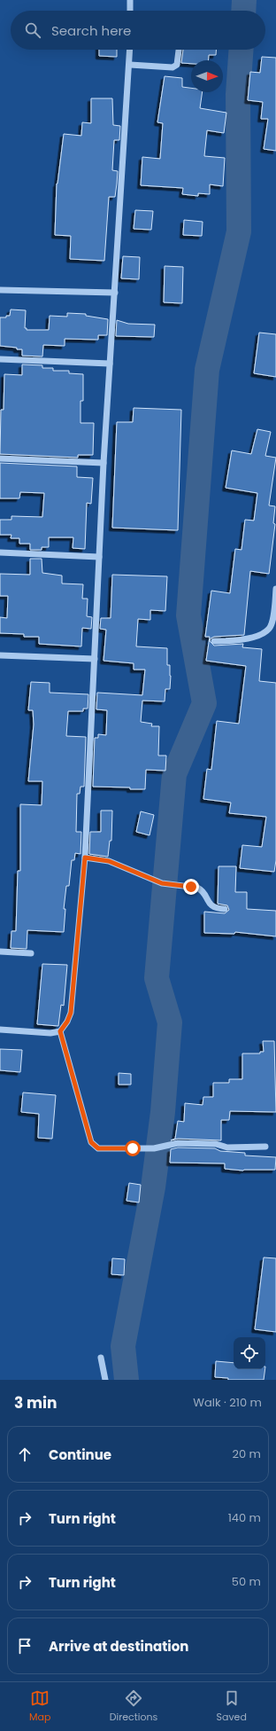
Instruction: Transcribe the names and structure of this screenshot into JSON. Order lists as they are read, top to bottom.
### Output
{
  "north": "right",
  "page": {
    "search": "Search here",
    "heading": ["3 min", "Walk · 210 m"],
    "list": [
      ["Continue", "20 m"],
      ["Turn right", "140 m"],
      ["Turn right", "50 m"],
      "Arrive at destination"
    ],
    "nav": ["Map", "Directions", "Saved"]
  }
}
